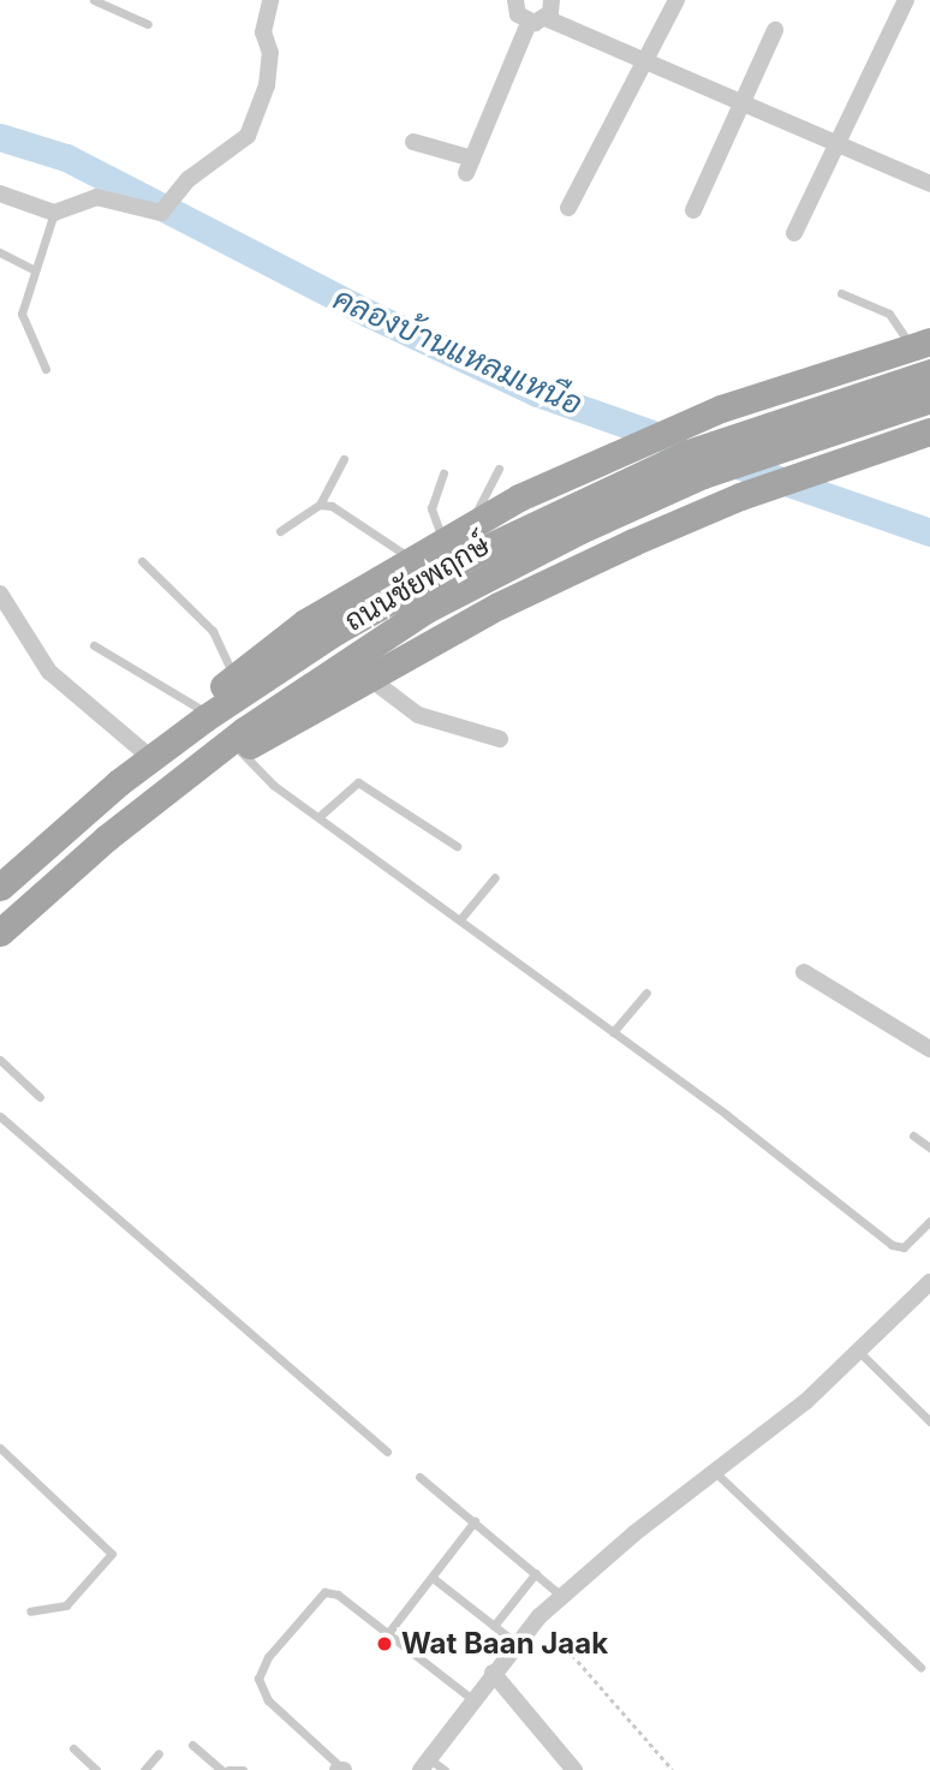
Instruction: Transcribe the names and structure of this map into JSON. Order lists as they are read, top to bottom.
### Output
{
  "streets": {
    "main road": ["ถนนชัยพฤกษ์"]
  },
  "water": ["คลองบ้านแหลมเหนือ"],
  "places": ["Wat Baan Jaak"]
}
